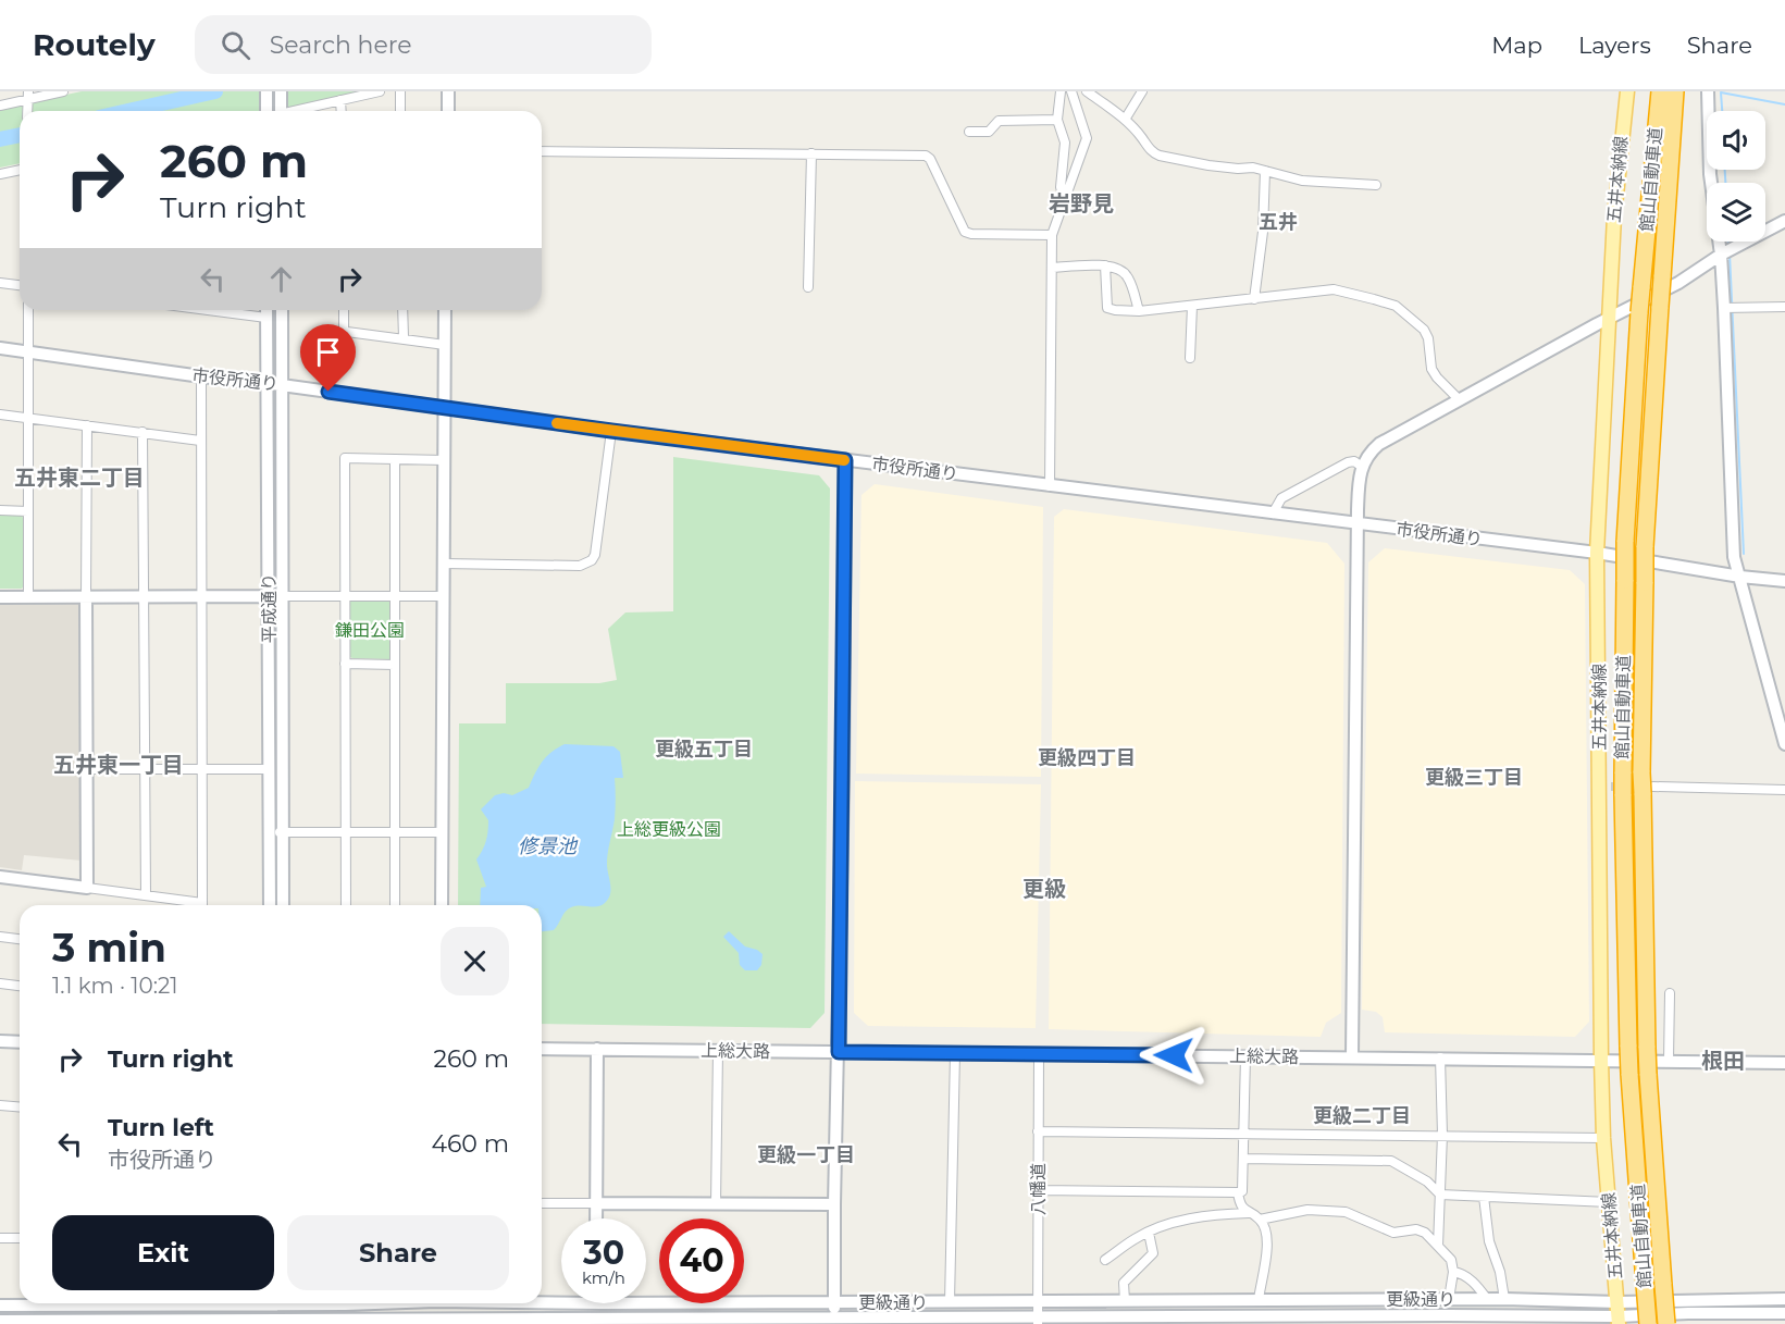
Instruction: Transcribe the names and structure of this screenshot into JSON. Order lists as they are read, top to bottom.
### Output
{
  "streets": {
    "highway": ["館山自動車道"],
    "main road": ["五井本納線"],
    "street": [
      "市役所通り",
      "平成通り",
      "上総大路",
      "八幡道",
      "更級通り"
    ]
  },
  "crossings": [
    ["五井本納線", "館山自動車道"],
    ["五井本納線", "市役所通り"],
    ["五井本納線", "上総大路"],
    ["五井本納線", "更級通り"],
    ["館山自動車道", "市役所通り"],
    ["市役所通り", "平成通り"],
    ["上総大路", "八幡道"],
    ["八幡道", "更級通り"]
  ],
  "districts": [
    "岩野見",
    "五井",
    "五井東二丁目",
    "更級五丁目",
    "更級四丁目",
    "五井東一丁目",
    "更級三丁目",
    "更級",
    "根田",
    "更級二丁目",
    "更級一丁目"
  ],
  "water": ["修景池"],
  "parks": ["鎌田公園", "上総更級公園"],
  "page": {
    "header": "Routely",
    "search": "Search here",
    "nav": ["Map", "Layers", "Share"],
    "turn": ["260 m", "Turn right"],
    "heading": ["3 min", "1.1 km · 10:21"],
    "list": [
      {
        "name": "Turn right",
        "value": "260 m"
      },
      {
        "name": "Turn left",
        "note": "市役所通り",
        "value": "460 m"
      }
    ],
    "buttons": ["Exit", "Share"],
    "speed": "30 km/h",
    "limit": "40"
  }
}
